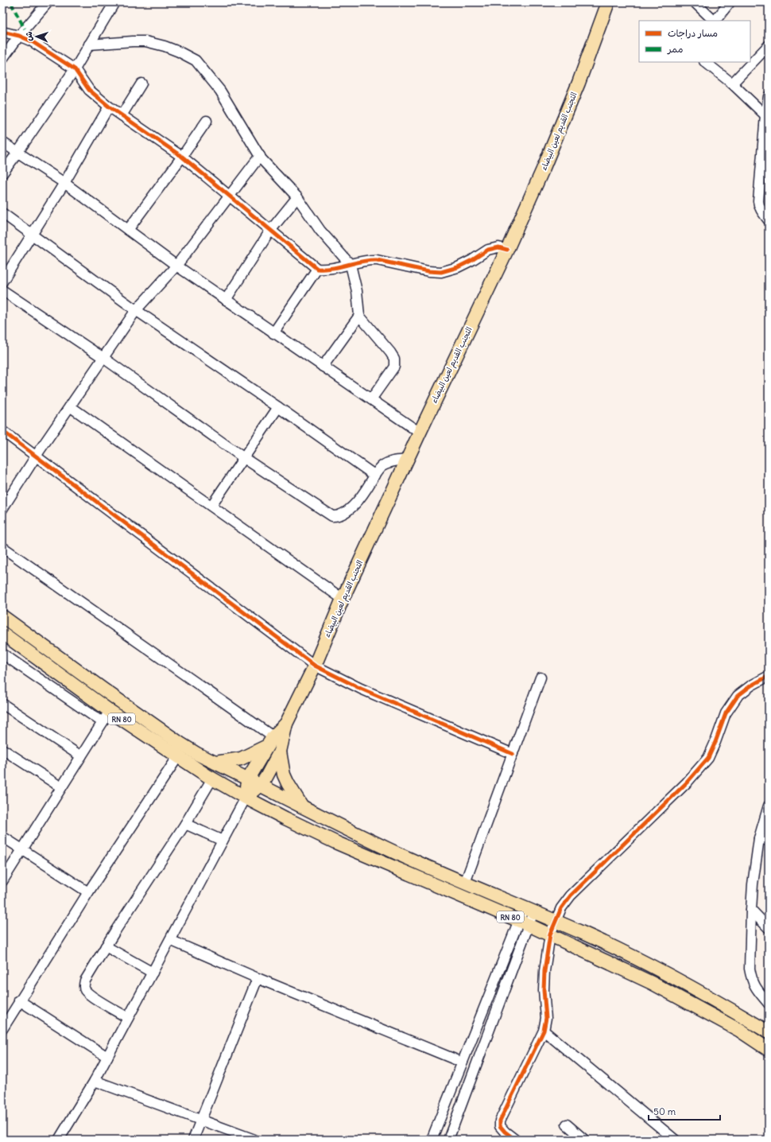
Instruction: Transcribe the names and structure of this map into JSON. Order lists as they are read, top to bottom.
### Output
{
  "streets": {
    "main road": ["التجنب القديم لعين البيضاء", "RN 80"]
  },
  "legend": ["مسار دراجات", "ممر"],
  "scale_bar": "50 m",
  "north": "left"
}
